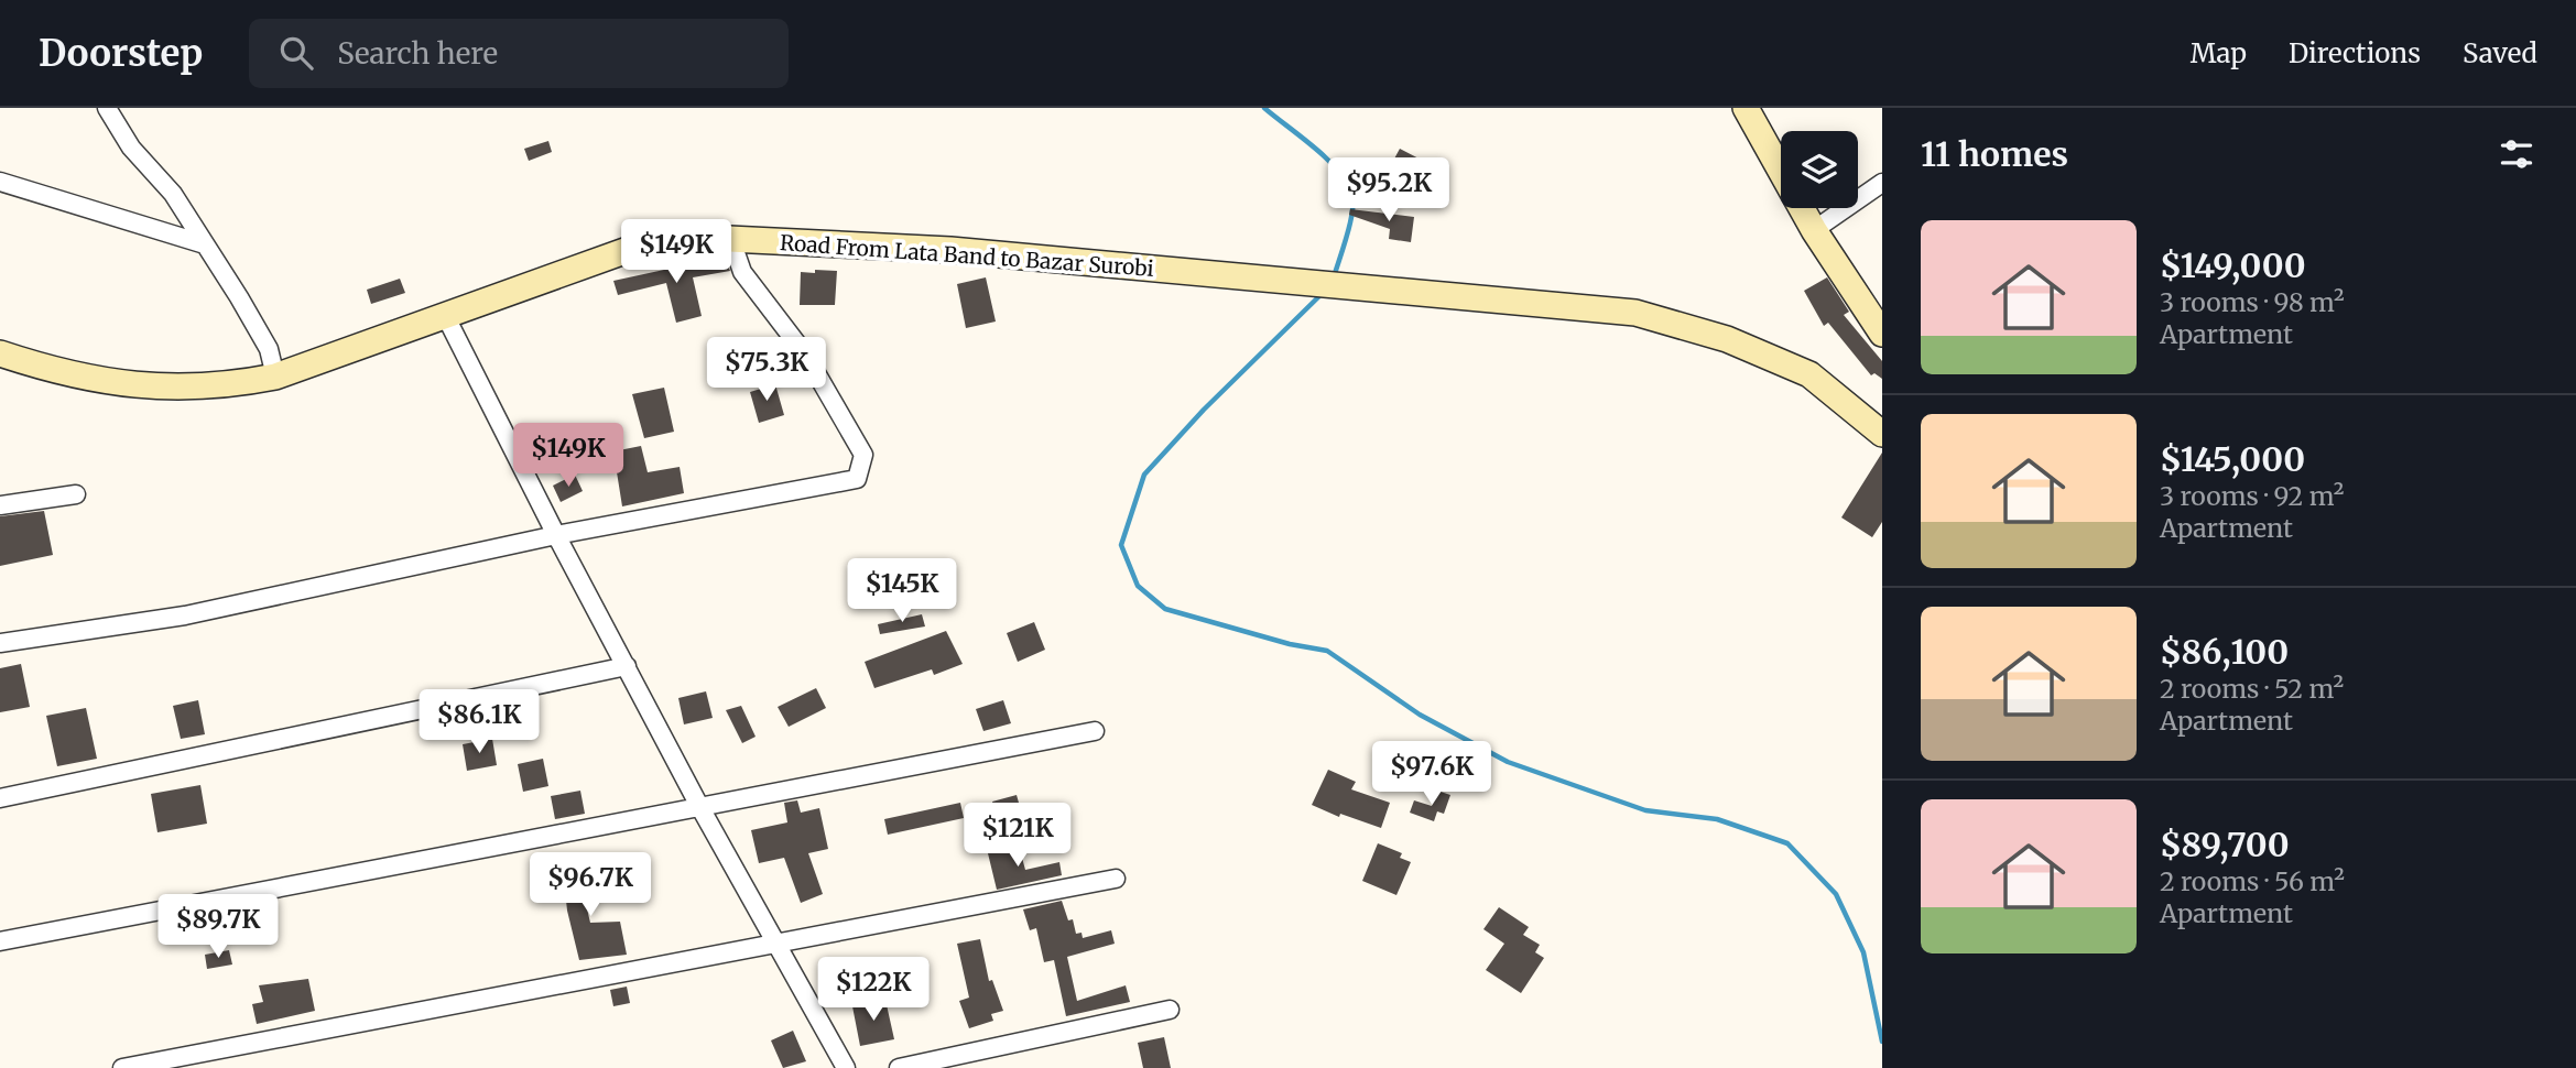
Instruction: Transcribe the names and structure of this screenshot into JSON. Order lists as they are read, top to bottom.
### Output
{
  "streets": {
    "main road": ["Road From Lata Band to Bazar Surobi"]
  },
  "page": {
    "header": "Doorstep",
    "search": "Search here",
    "nav": ["Map", "Directions", "Saved"],
    "heading": "11 homes",
    "price": [
      "$95.2K",
      "$149K",
      "$75.3K",
      "$149K",
      "$145K",
      "$86.1K",
      "$97.6K",
      "$121K",
      "$96.7K",
      "$89.7K",
      "$122K"
    ],
    "list": [
      {
        "name": "$149,000",
        "note": "3 rooms · 98 m² · Apartment"
      },
      {
        "name": "$145,000",
        "note": "3 rooms · 92 m² · Apartment"
      },
      {
        "name": "$86,100",
        "note": "2 rooms · 52 m² · Apartment"
      },
      {
        "name": "$89,700",
        "note": "2 rooms · 56 m² · Apartment"
      }
    ]
  }
}
